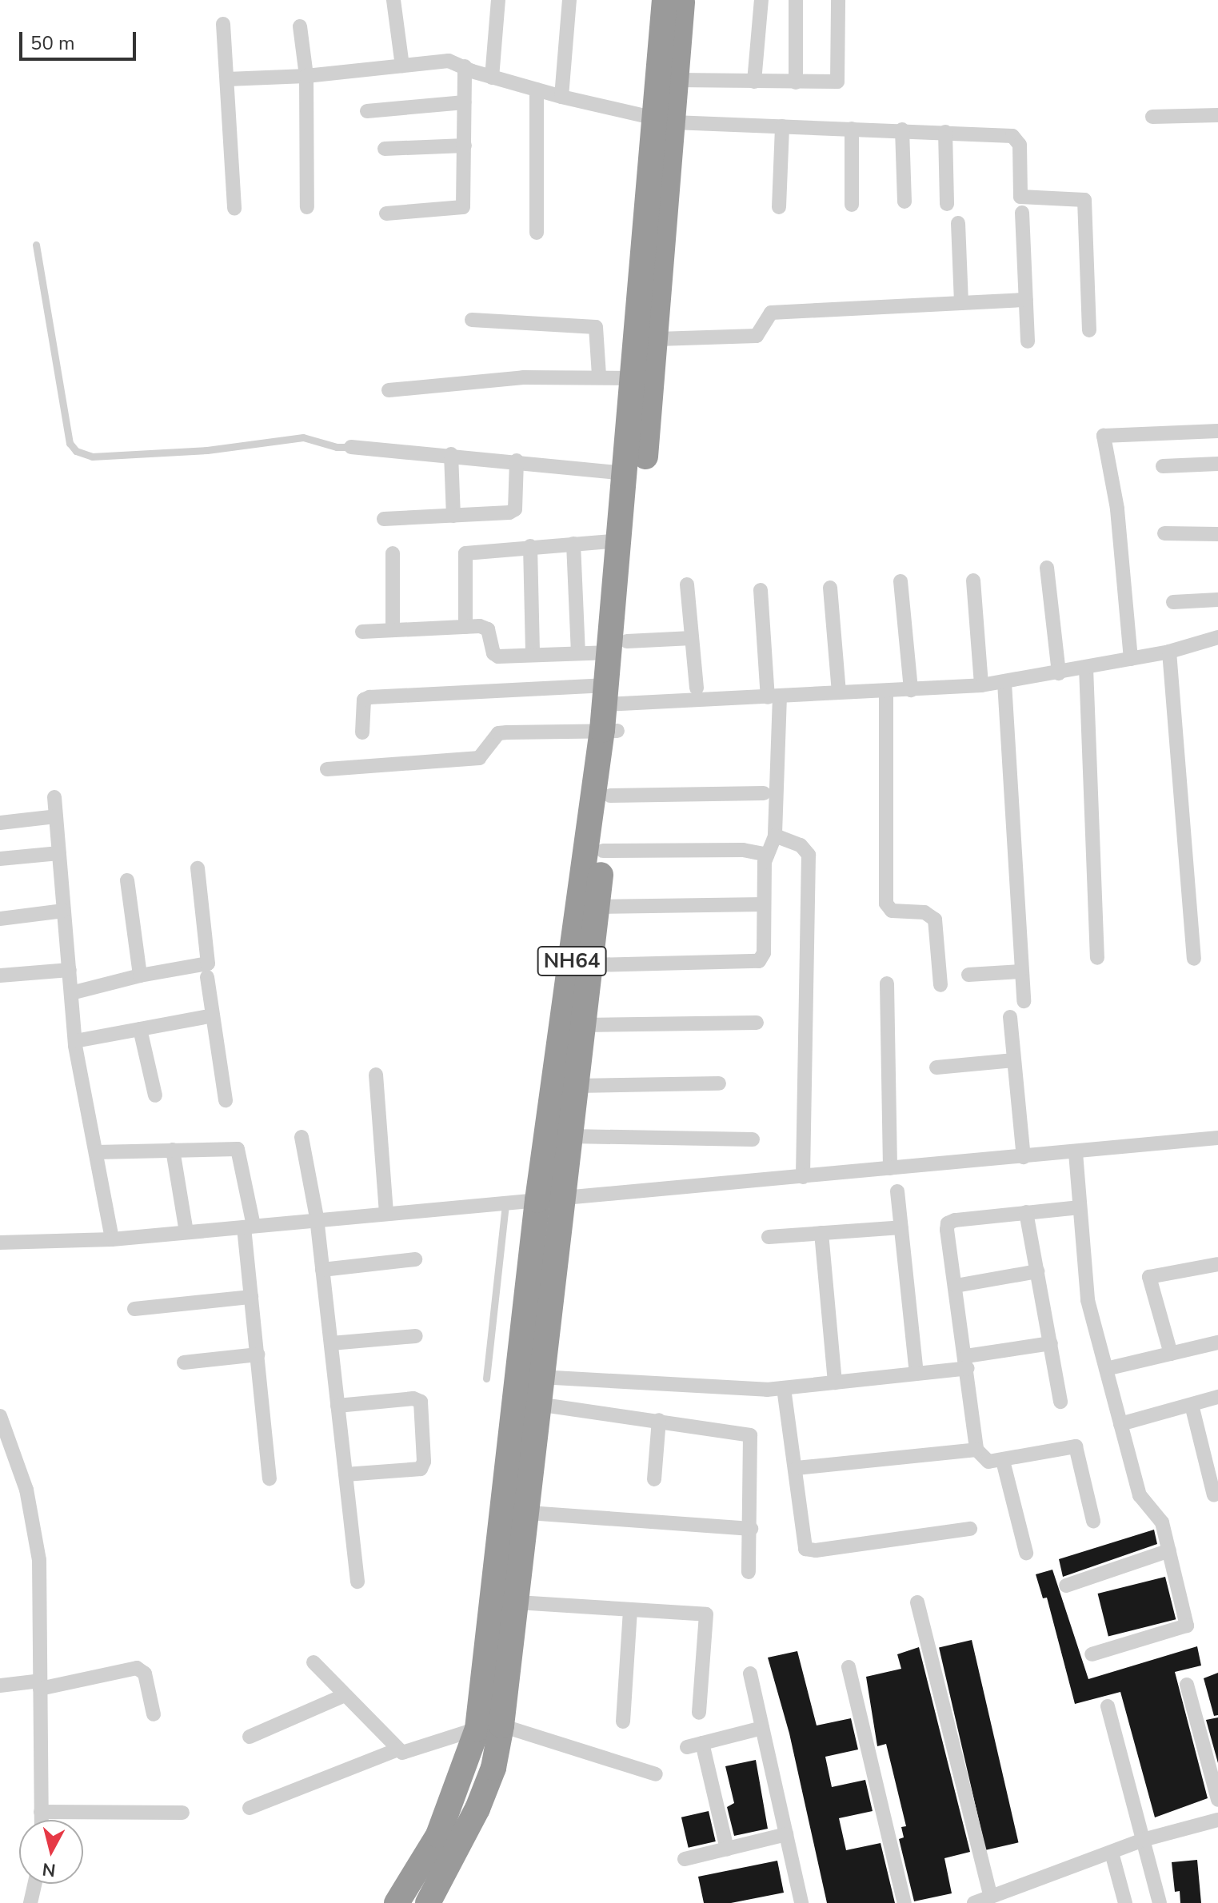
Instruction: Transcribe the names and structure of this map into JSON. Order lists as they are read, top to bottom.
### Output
{
  "streets": {
    "highway": ["NH64"]
  },
  "scale_bar": "50 m",
  "north": "bottom"
}
